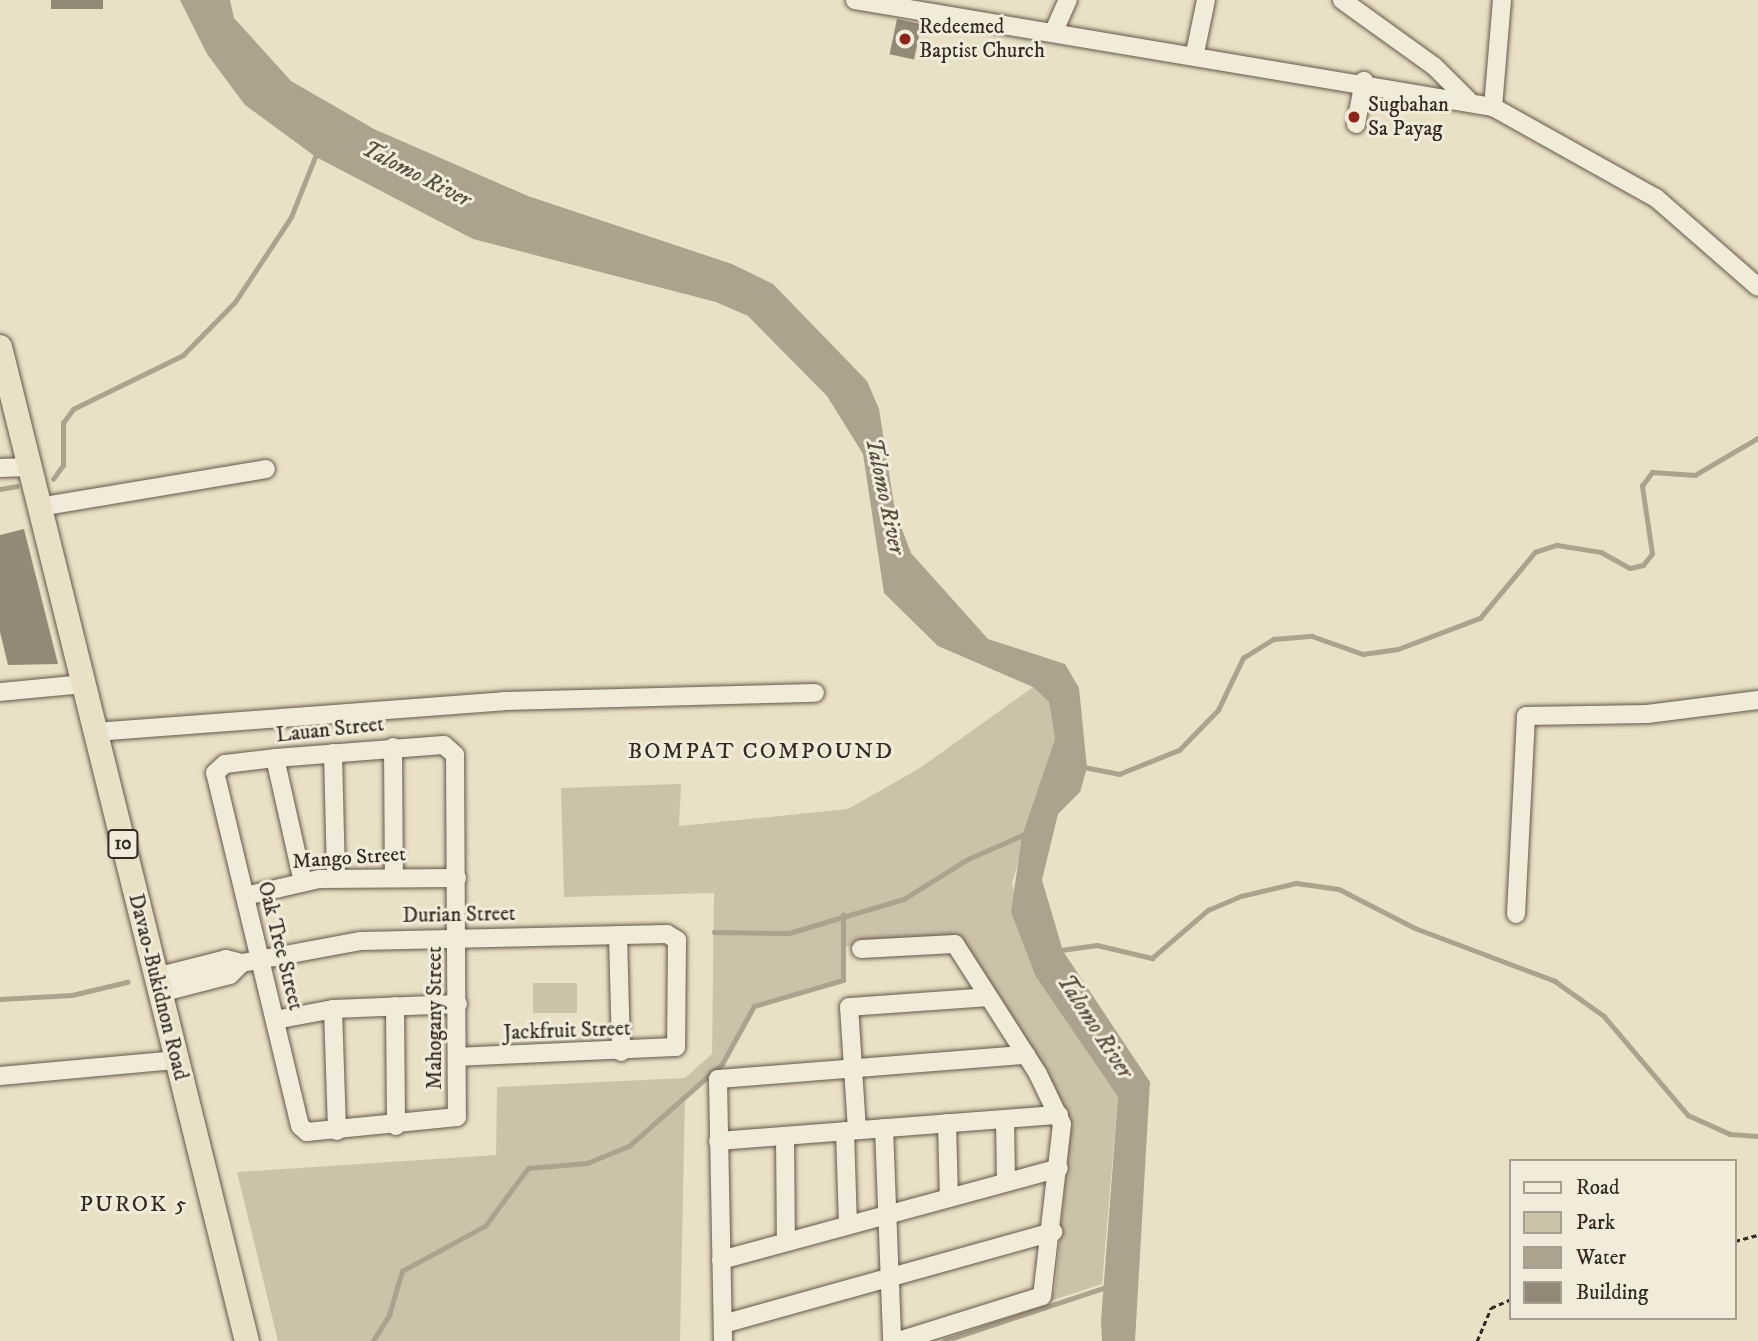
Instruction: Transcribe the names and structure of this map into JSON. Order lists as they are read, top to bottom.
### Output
{
  "streets": {
    "highway": ["10", "Davao-Bukidnon Road"],
    "street": [
      "Lauan Street",
      "Mango Street",
      "Durian Street",
      "Oak Tree Street",
      "Mahogany Street",
      "Jackfruit Street"
    ]
  },
  "crossings": [
    ["Lauan Street", "Oak Tree Street"],
    ["Lauan Street", "Mahogany Street"],
    ["Mango Street", "Oak Tree Street"],
    ["Mango Street", "Mahogany Street"],
    ["Durian Street", "Oak Tree Street"],
    ["Durian Street", "Davao-Bukidnon Road"],
    ["Durian Street", "Mahogany Street"],
    ["Durian Street", "Jackfruit Street"],
    ["Mahogany Street", "Jackfruit Street"]
  ],
  "districts": ["BOMPAT COMPOUND", "PUROK 5"],
  "water": ["Talomo River"],
  "places": ["Redeemed Baptist Church", "Sugbahan Sa Payag"],
  "legend": [
    "Road",
    "Park",
    "Water",
    "Building"
  ]
}
